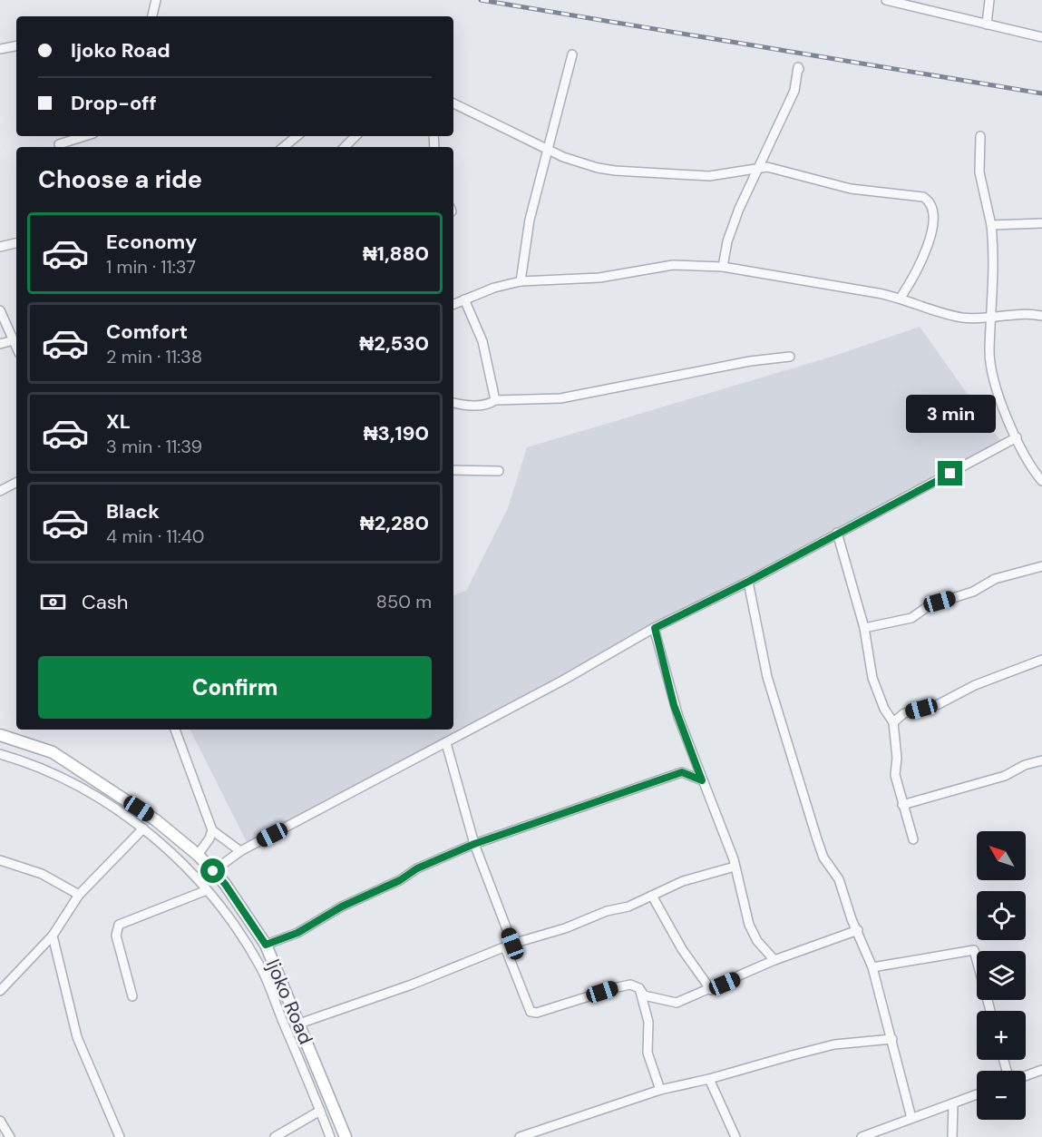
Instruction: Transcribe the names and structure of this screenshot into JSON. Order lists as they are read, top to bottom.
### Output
{
  "streets": {
    "main road": ["Ijoko Road"]
  },
  "north": "top left",
  "page": {
    "banner": ["Ijoko Road", "Drop-off"],
    "heading": "Choose a ride",
    "list": [
      {
        "name": "Economy",
        "note": "1 min · 11:37",
        "value": "₦1,880"
      },
      {
        "name": "Comfort",
        "note": "2 min · 11:38",
        "value": "₦2,530"
      },
      {
        "name": "XL",
        "note": "3 min · 11:39",
        "value": "₦3,190"
      },
      {
        "name": "Black",
        "note": "4 min · 11:40",
        "value": "₦2,280"
      }
    ],
    "bubble": "3 min",
    "pay": ["Cash", "850 m"],
    "buttons": "Confirm",
    "map_buttons": ["+", "−"]
  }
}
